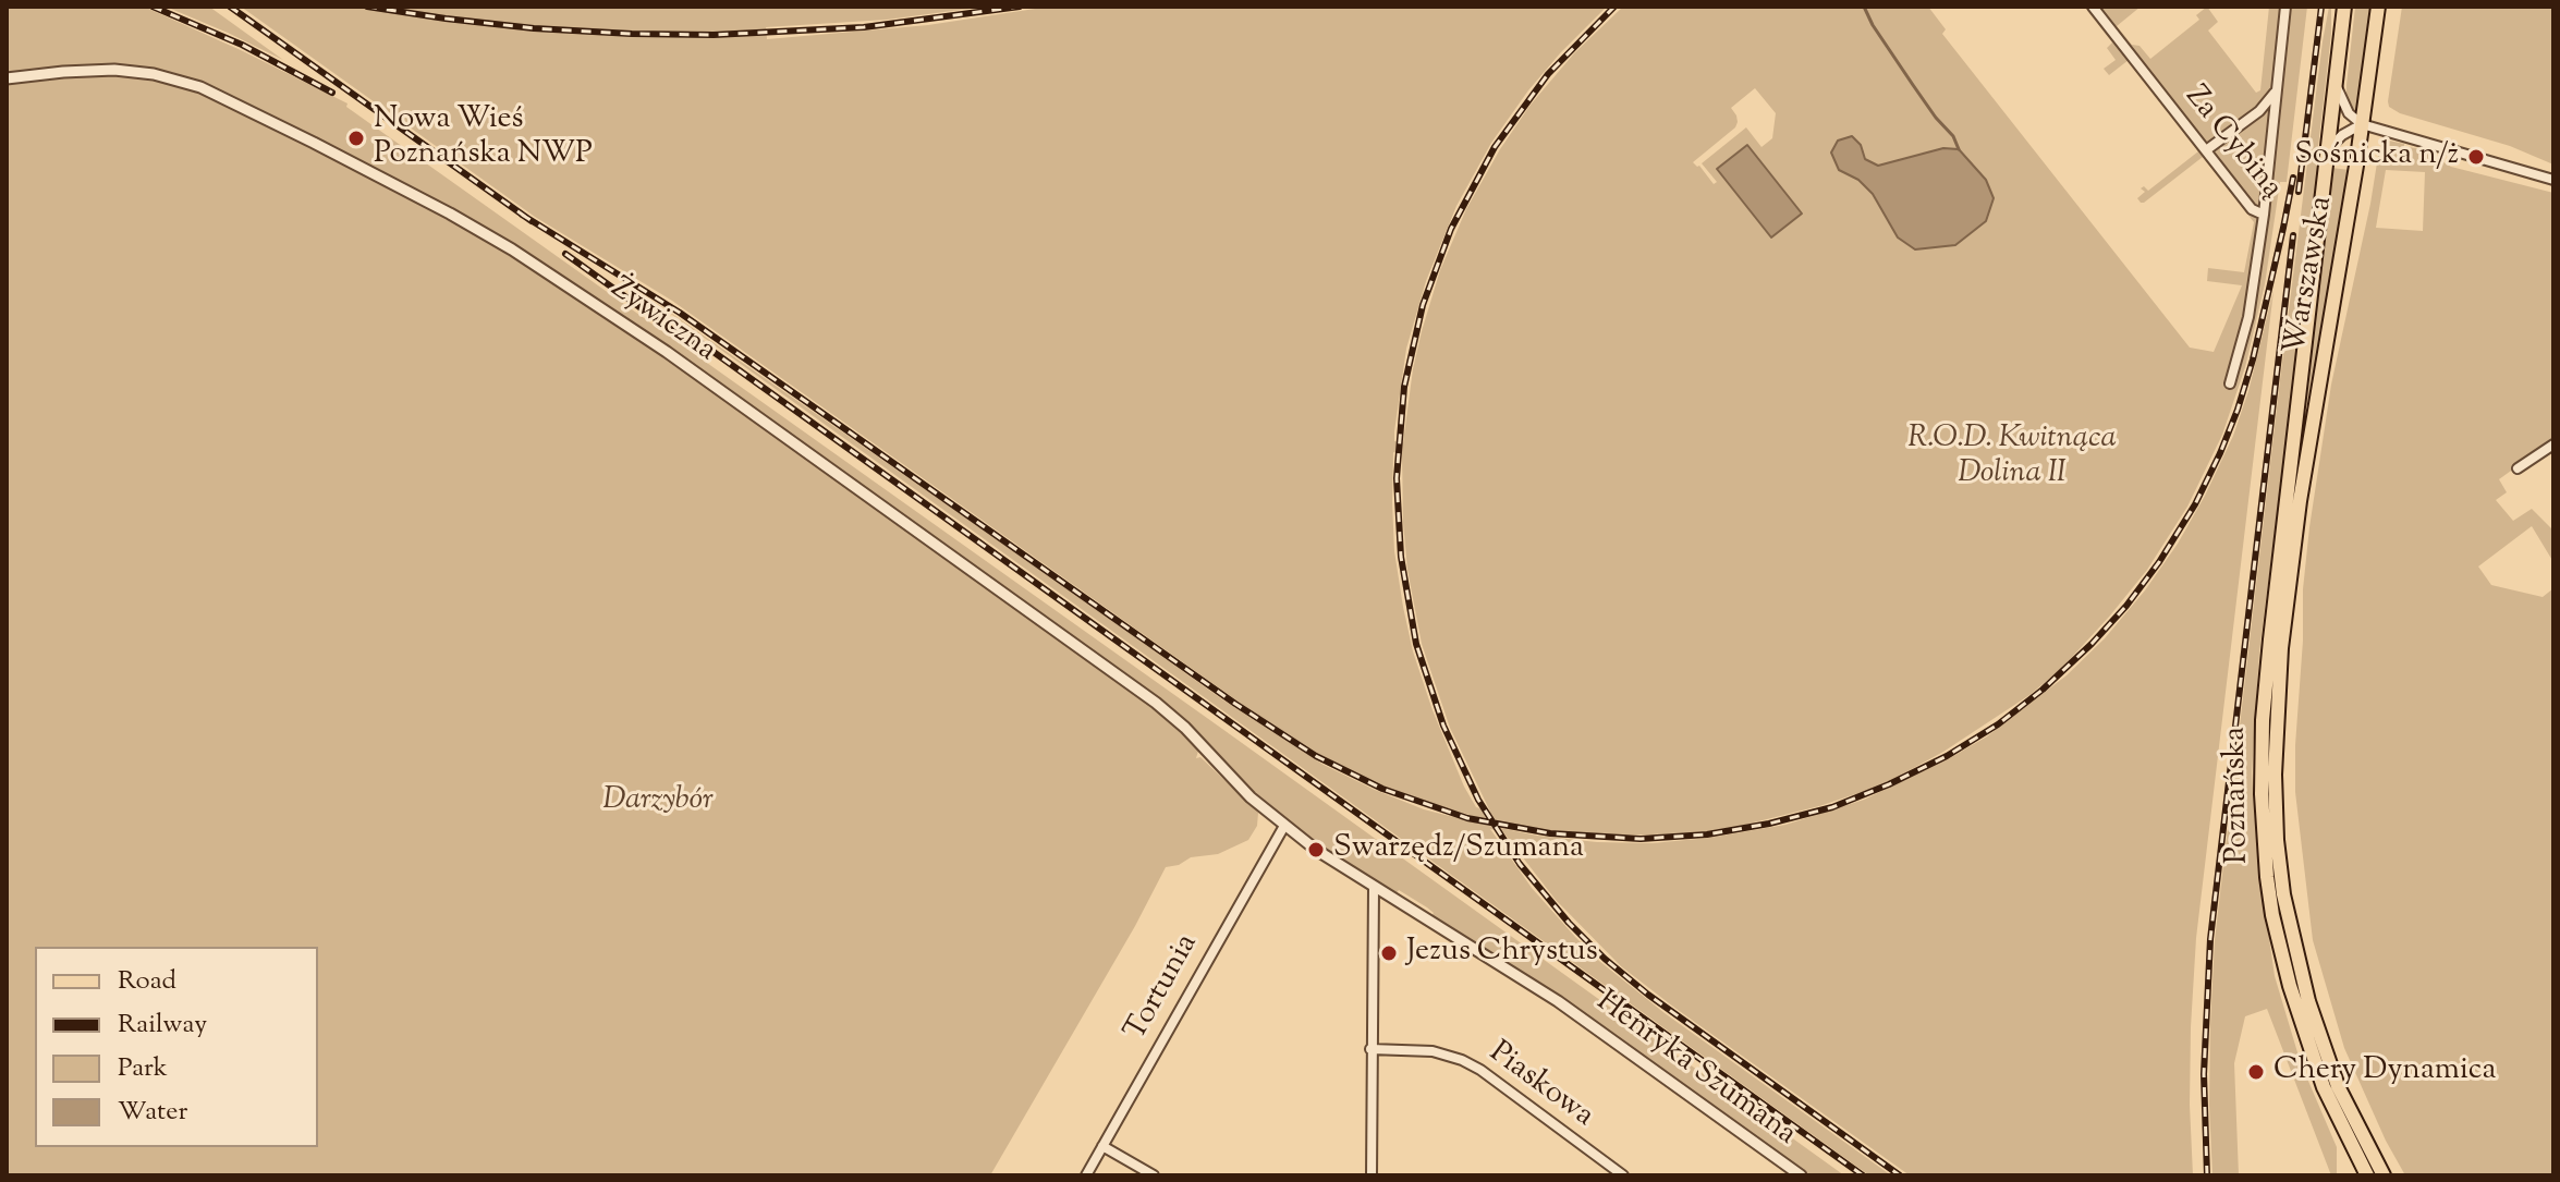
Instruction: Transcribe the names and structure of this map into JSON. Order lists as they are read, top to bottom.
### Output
{
  "streets": {
    "main road": ["Warszawska", "Poznańska"],
    "street": [
      "Za Cybiną",
      "Żywiczna",
      "Tortunia",
      "Henryka Szumana",
      "Piaskowa"
    ]
  },
  "crossings": [
    ["Warszawska", "Poznańska"],
    ["Żywiczna", "Henryka Szumana"],
    ["Tortunia", "Henryka Szumana"]
  ],
  "parks": ["R.O.D. Kwitnąca Dolina II", "Darzybór"],
  "places": [
    "Nowa Wieś Poznańska NWP",
    "Sośnicka n/ż",
    "Swarzędz/Szumana",
    "Jezus Chrystus",
    "Chery Dynamica"
  ],
  "legend": [
    "Road",
    "Railway",
    "Park",
    "Water"
  ]
}
